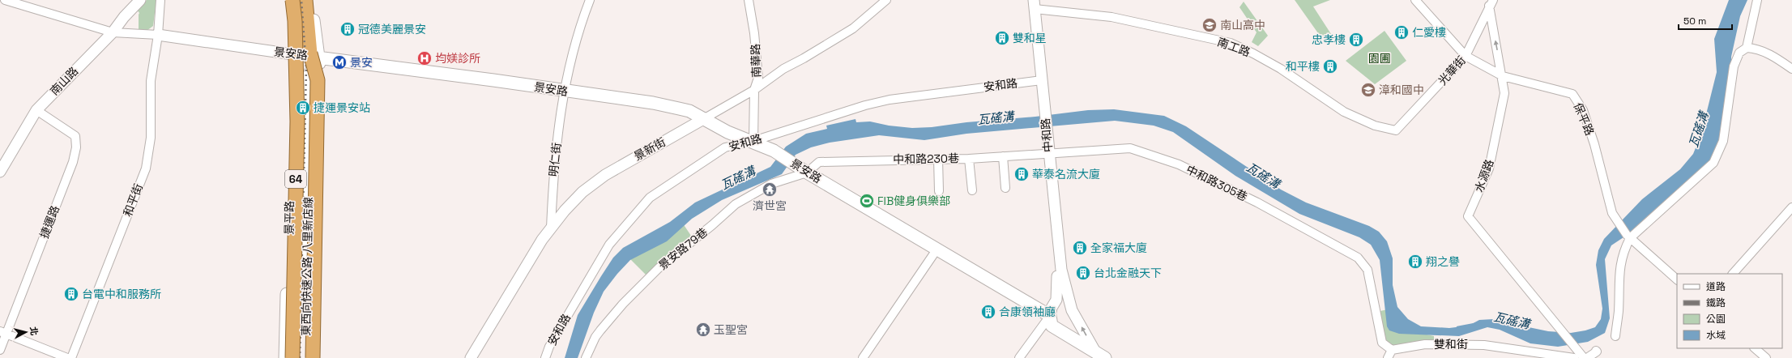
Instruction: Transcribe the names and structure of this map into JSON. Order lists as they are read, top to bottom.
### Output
{
  "streets": {
    "highway": ["64", "東西向快速公路 八里新店線"],
    "main road": ["景安路", "中和路", "景平路"],
    "street": [
      "南工路",
      "南華路",
      "光華街",
      "南山路",
      "安和路",
      "保平路",
      "景新街",
      "中和路230巷",
      "明仁街",
      "水源路",
      "中和路305巷",
      "和平街",
      "捷運路",
      "景安路79巷",
      "雙和街"
    ]
  },
  "crossings": [
    ["南工路", "光華街"],
    ["南工路", "中和路"],
    ["景安路", "南華路"],
    ["景安路", "南山路"],
    ["景安路", "安和路"],
    ["景安路", "中和路"],
    ["景安路", "景新街"],
    ["景安路", "中和路230巷"],
    ["景安路", "明仁街"],
    ["景安路", "和平街"],
    ["景安路", "景平路"],
    ["景安路", "景安路79巷"],
    ["景安路", "東西向快速公路 八里新店線"],
    ["南華路", "安和路"],
    ["南華路", "景新街"],
    ["光華街", "保平路"],
    ["光華街", "水源路"],
    ["南山路", "捷運路"],
    ["安和路", "中和路"],
    ["保平路", "水源路"],
    ["中和路", "中和路230巷"],
    ["中和路", "中和路305巷"],
    ["景新街", "明仁街"],
    ["中和路230巷", "中和路305巷"],
    ["中和路230巷", "景安路79巷"],
    ["中和路305巷", "雙和街"],
    ["景平路", "東西向快速公路 八里新店線"]
  ],
  "water": ["瓦磘溝"],
  "parks": ["園圃"],
  "places": {
    "school or university": ["南山高中", "漳和國中"],
    "building": [
      "冠德美麗景安",
      "仁愛樓",
      "雙和星",
      "忠孝樓",
      "和平樓",
      "捷運景安站",
      "華泰名流大廈",
      "全家福大廈",
      "翔之譽",
      "台北金融天下",
      "台電中和服務所",
      "合康領袖廳"
    ],
    "hospital": ["均媄診所"],
    "metro station": ["景安"],
    "temple": ["濟世宮", "玉聖宮"],
    "sports": ["FIB健身俱樂部"]
  },
  "legend": [
    "道路",
    "鐵路",
    "公園",
    "水域"
  ],
  "scale_bar": "50 m",
  "north": "right"
}
